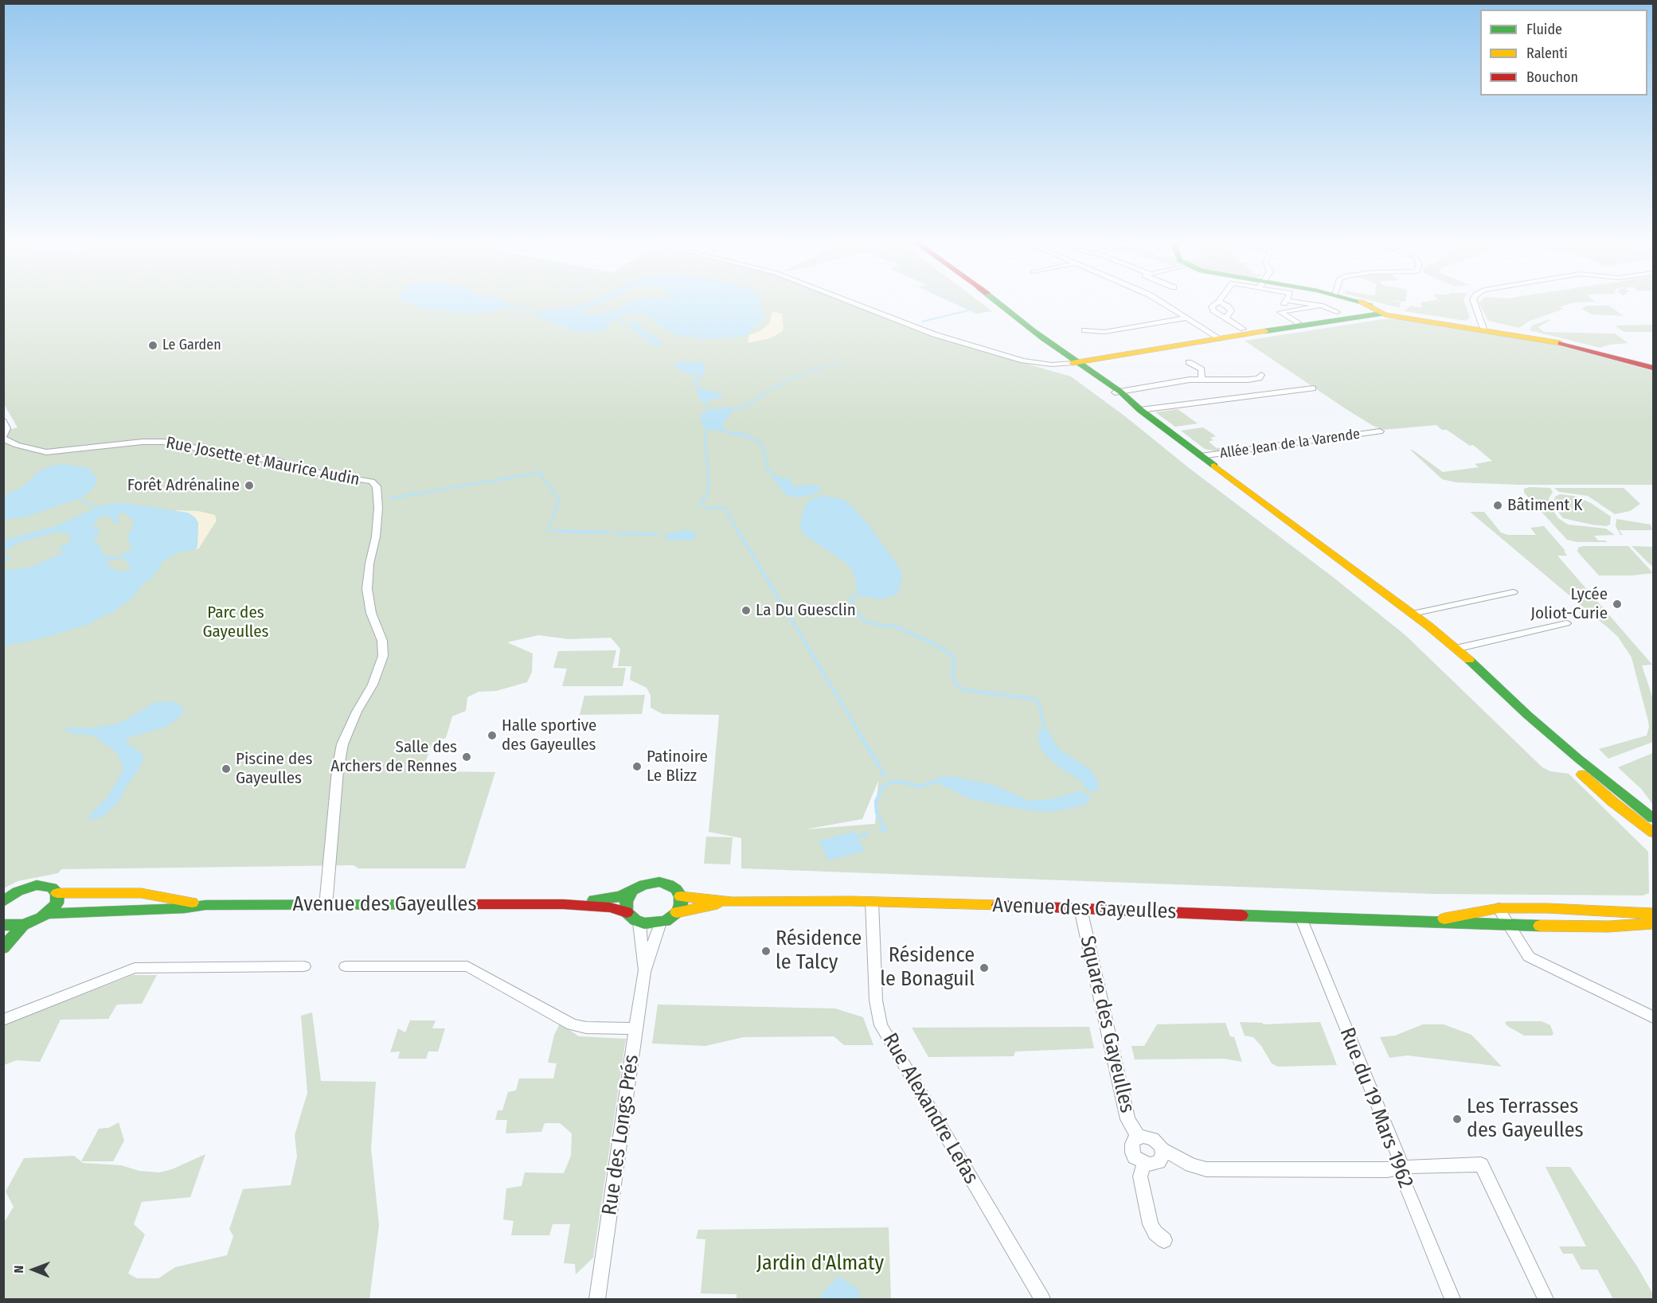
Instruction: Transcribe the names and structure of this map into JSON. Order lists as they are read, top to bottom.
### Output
{
  "streets": {
    "street": [
      "Allée Jean de la Varende",
      "Rue Josette et Maurice Audin",
      "Avenue des Gayeulles",
      "Square des Gayeulles",
      "Rue du 19 Mars 1962",
      "Rue Alexandre Lefas",
      "Rue des Longs Prés"
    ]
  },
  "crossings": [
    ["Rue Josette et Maurice Audin", "Avenue des Gayeulles"],
    ["Avenue des Gayeulles", "Square des Gayeulles"],
    ["Avenue des Gayeulles", "Rue du 19 Mars 1962"],
    ["Avenue des Gayeulles", "Rue Alexandre Lefas"],
    ["Avenue des Gayeulles", "Rue des Longs Prés"]
  ],
  "parks": ["Parc des Gayeulles", "Jardin d'Almaty"],
  "places": [
    "Le Garden",
    "Forêt Adrénaline",
    "Bâtiment K",
    "Lycée Joliot-Curie",
    "La Du Guesclin",
    "Halle sportive des Gayeulles",
    "Salle des Archers de Rennes",
    "Patinoire Le Blizz",
    "Piscine des Gayeulles",
    "Résidence le Talcy",
    "Résidence le Bonaguil",
    "Les Terrasses des Gayeulles"
  ],
  "legend": ["Fluide", "Ralenti", "Bouchon"],
  "north": "left"
}
